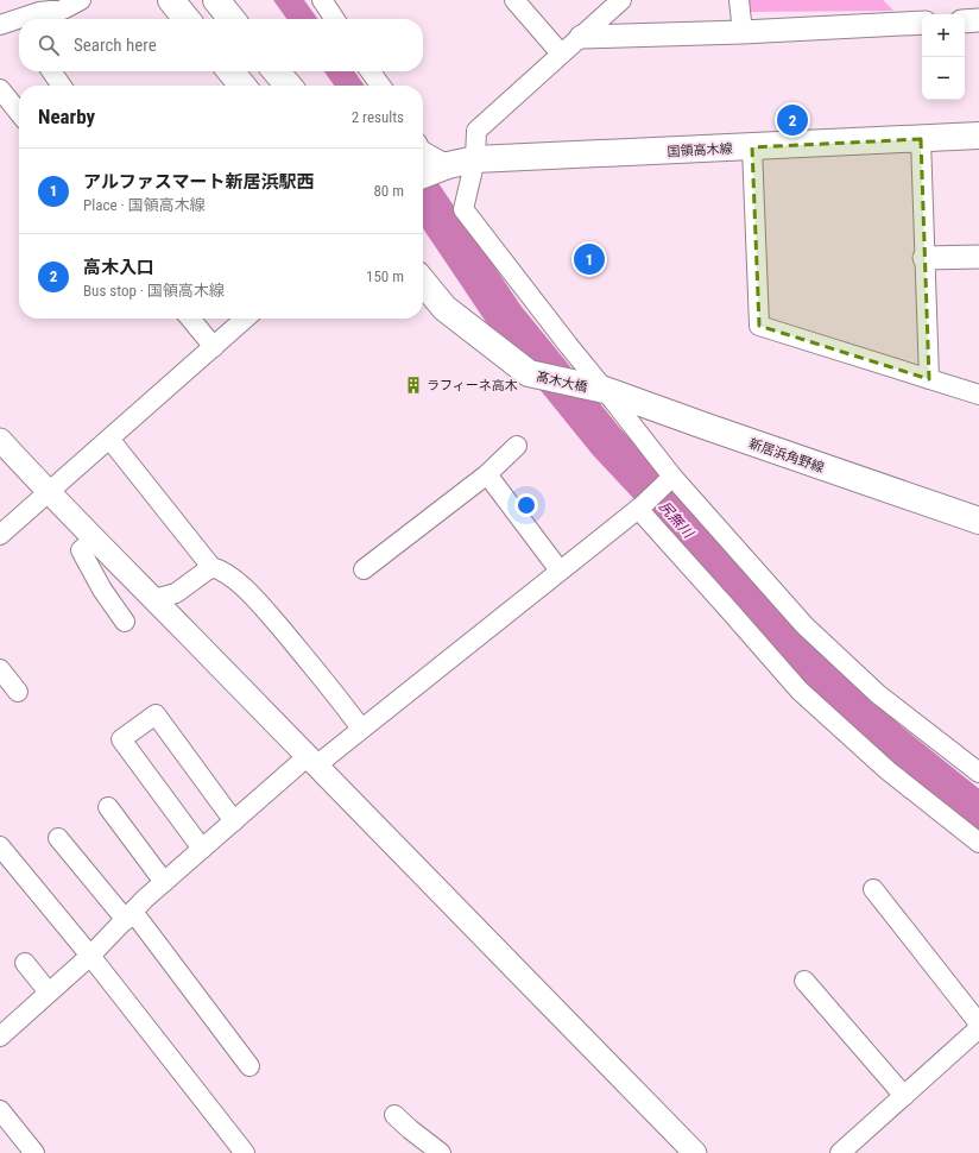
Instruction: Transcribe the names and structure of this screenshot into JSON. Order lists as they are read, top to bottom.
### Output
{
  "streets": {
    "main road": ["国領高木線", "髙木大橋", "新居浜角野線"]
  },
  "crossings": [
    ["髙木大橋", "新居浜角野線"]
  ],
  "water": ["尻無川"],
  "places": {
    "building": ["ラフィーネ高木"]
  },
  "page": {
    "map_buttons": ["+", "−"],
    "search": "Search here",
    "heading": ["Nearby", "2 results"],
    "pins": ["2", "1"],
    "list": [
      {
        "mark": "1",
        "name": "アルファスマート新居浜駅西",
        "note": "Place · 国領高木線",
        "value": "80 m"
      },
      {
        "mark": "2",
        "name": "高木入口",
        "note": "Bus stop · 国領高木線",
        "value": "150 m"
      }
    ]
  }
}
